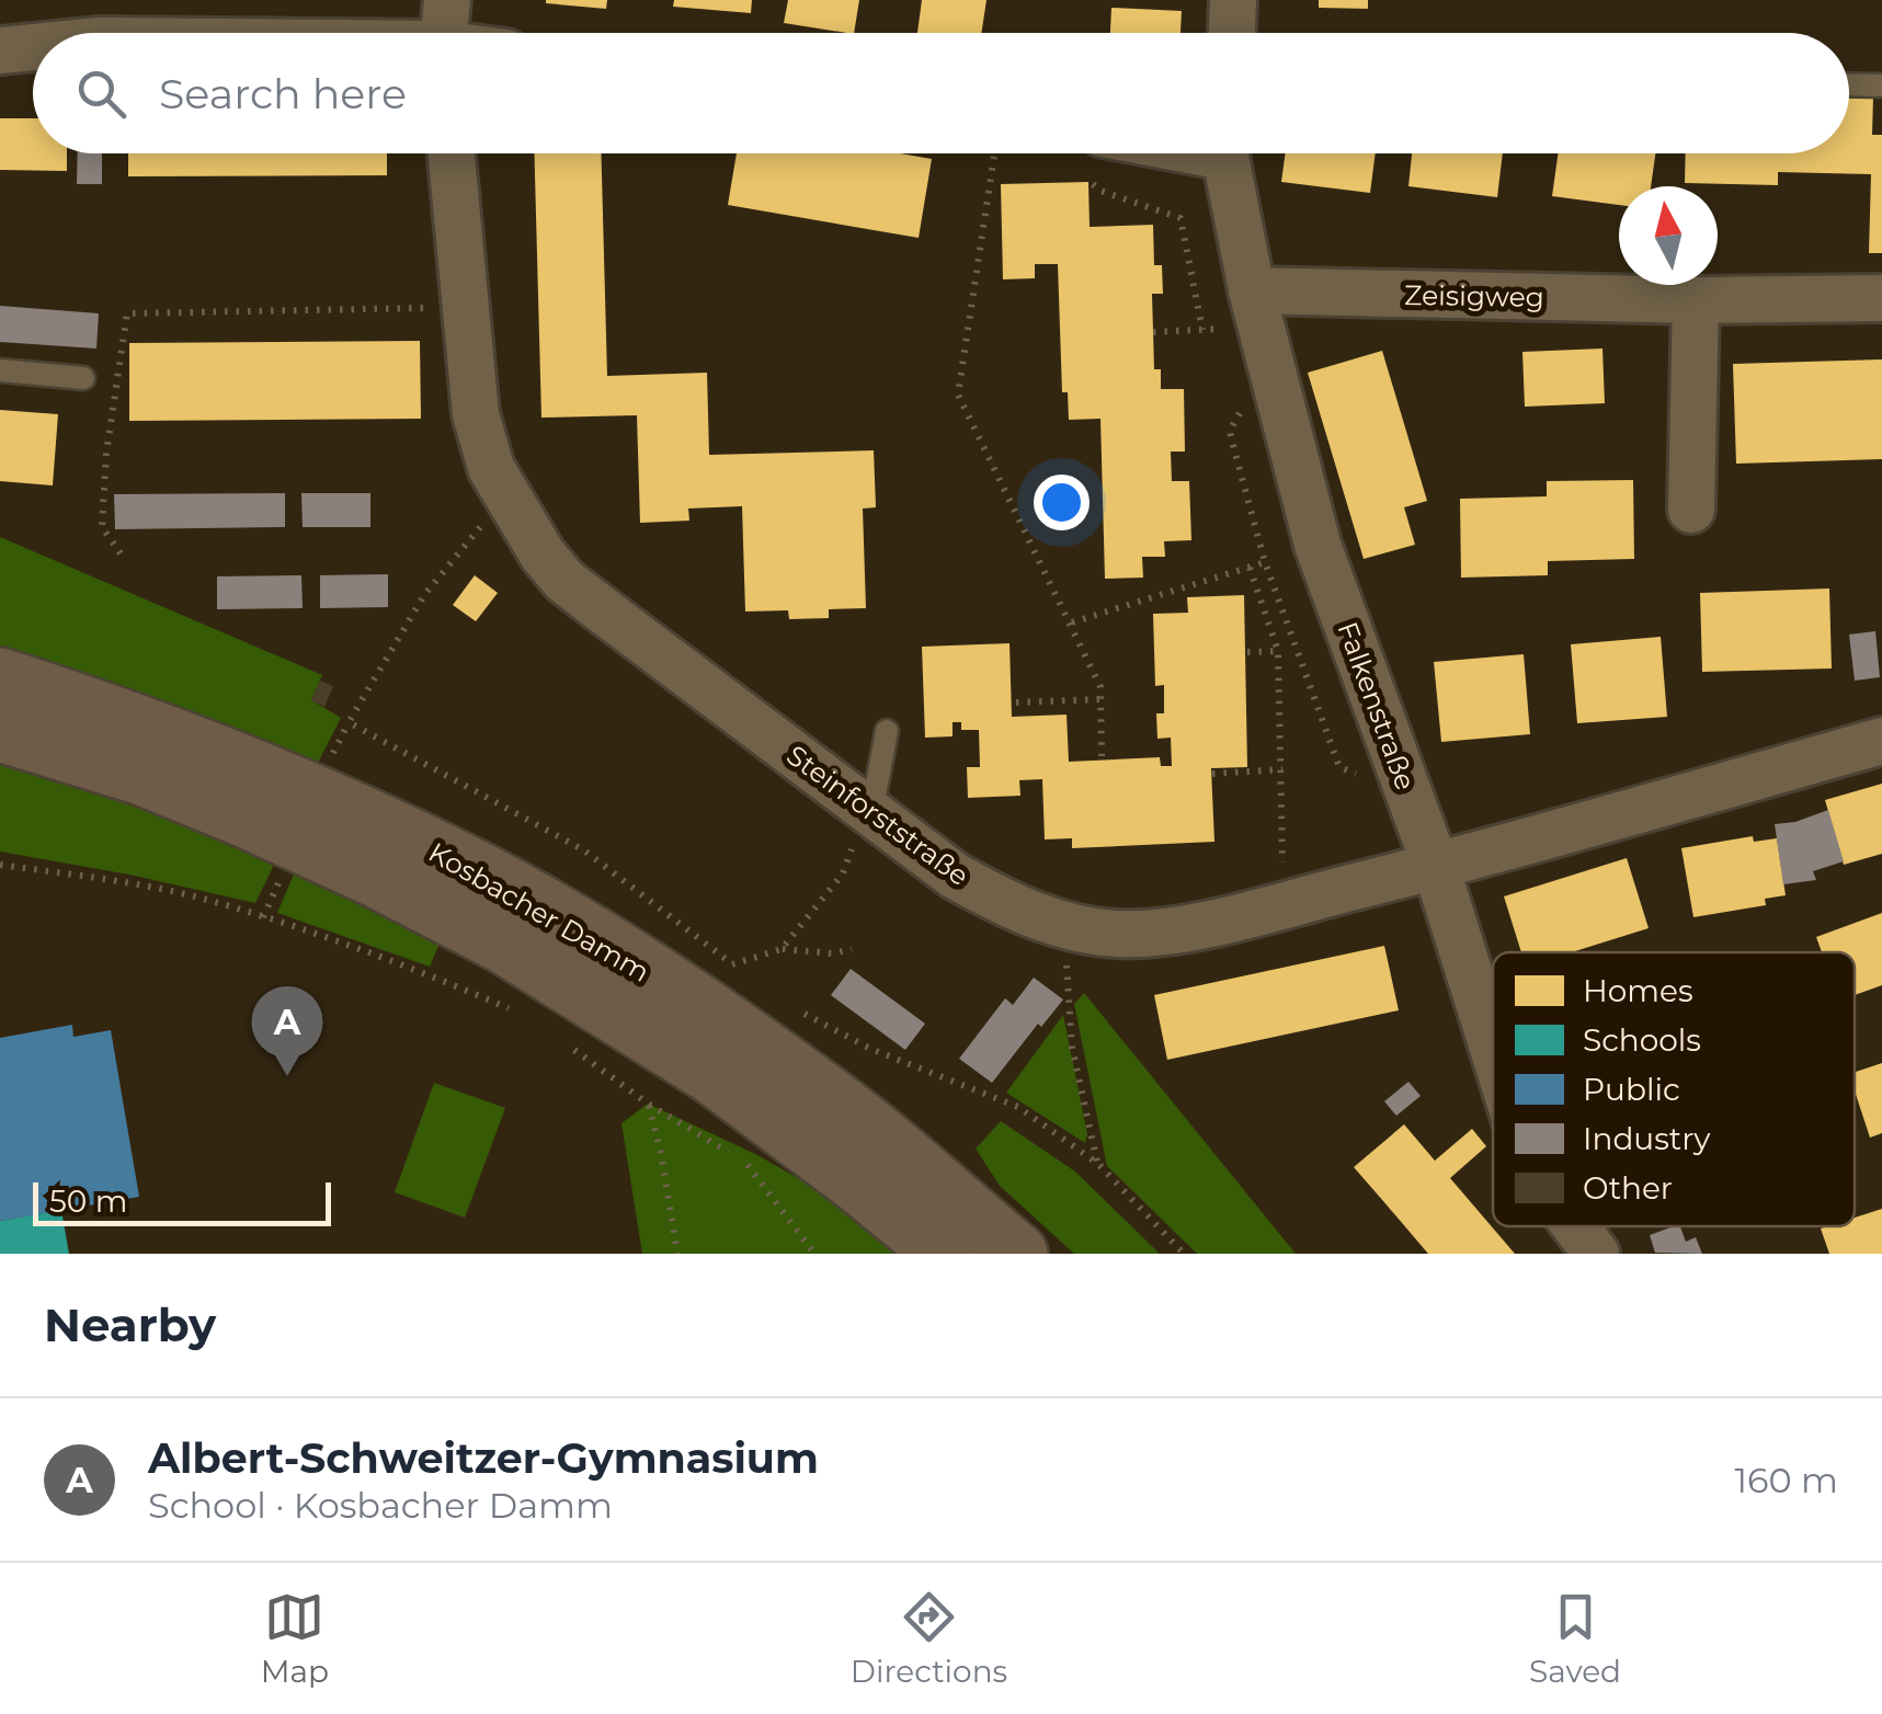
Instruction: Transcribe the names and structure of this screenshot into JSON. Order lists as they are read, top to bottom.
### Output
{
  "streets": {
    "street": [
      "Zeisigweg",
      "Falkenstraße",
      "Steinforststraße",
      "Kosbacher Damm"
    ]
  },
  "crossings": [
    ["Zeisigweg", "Falkenstraße"],
    ["Falkenstraße", "Steinforststraße"]
  ],
  "legend": [
    "Homes",
    "Schools",
    "Public",
    "Industry",
    "Other"
  ],
  "scale_bar": "50 m",
  "north": "top",
  "page": {
    "search": "Search here",
    "pins": "A",
    "scale": "50 m",
    "heading": "Nearby",
    "list": [
      {
        "mark": "A",
        "name": "Albert-Schweitzer-Gymnasium",
        "note": "School · Kosbacher Damm",
        "value": "160 m"
      }
    ],
    "nav": ["Map", "Directions", "Saved"]
  }
}
